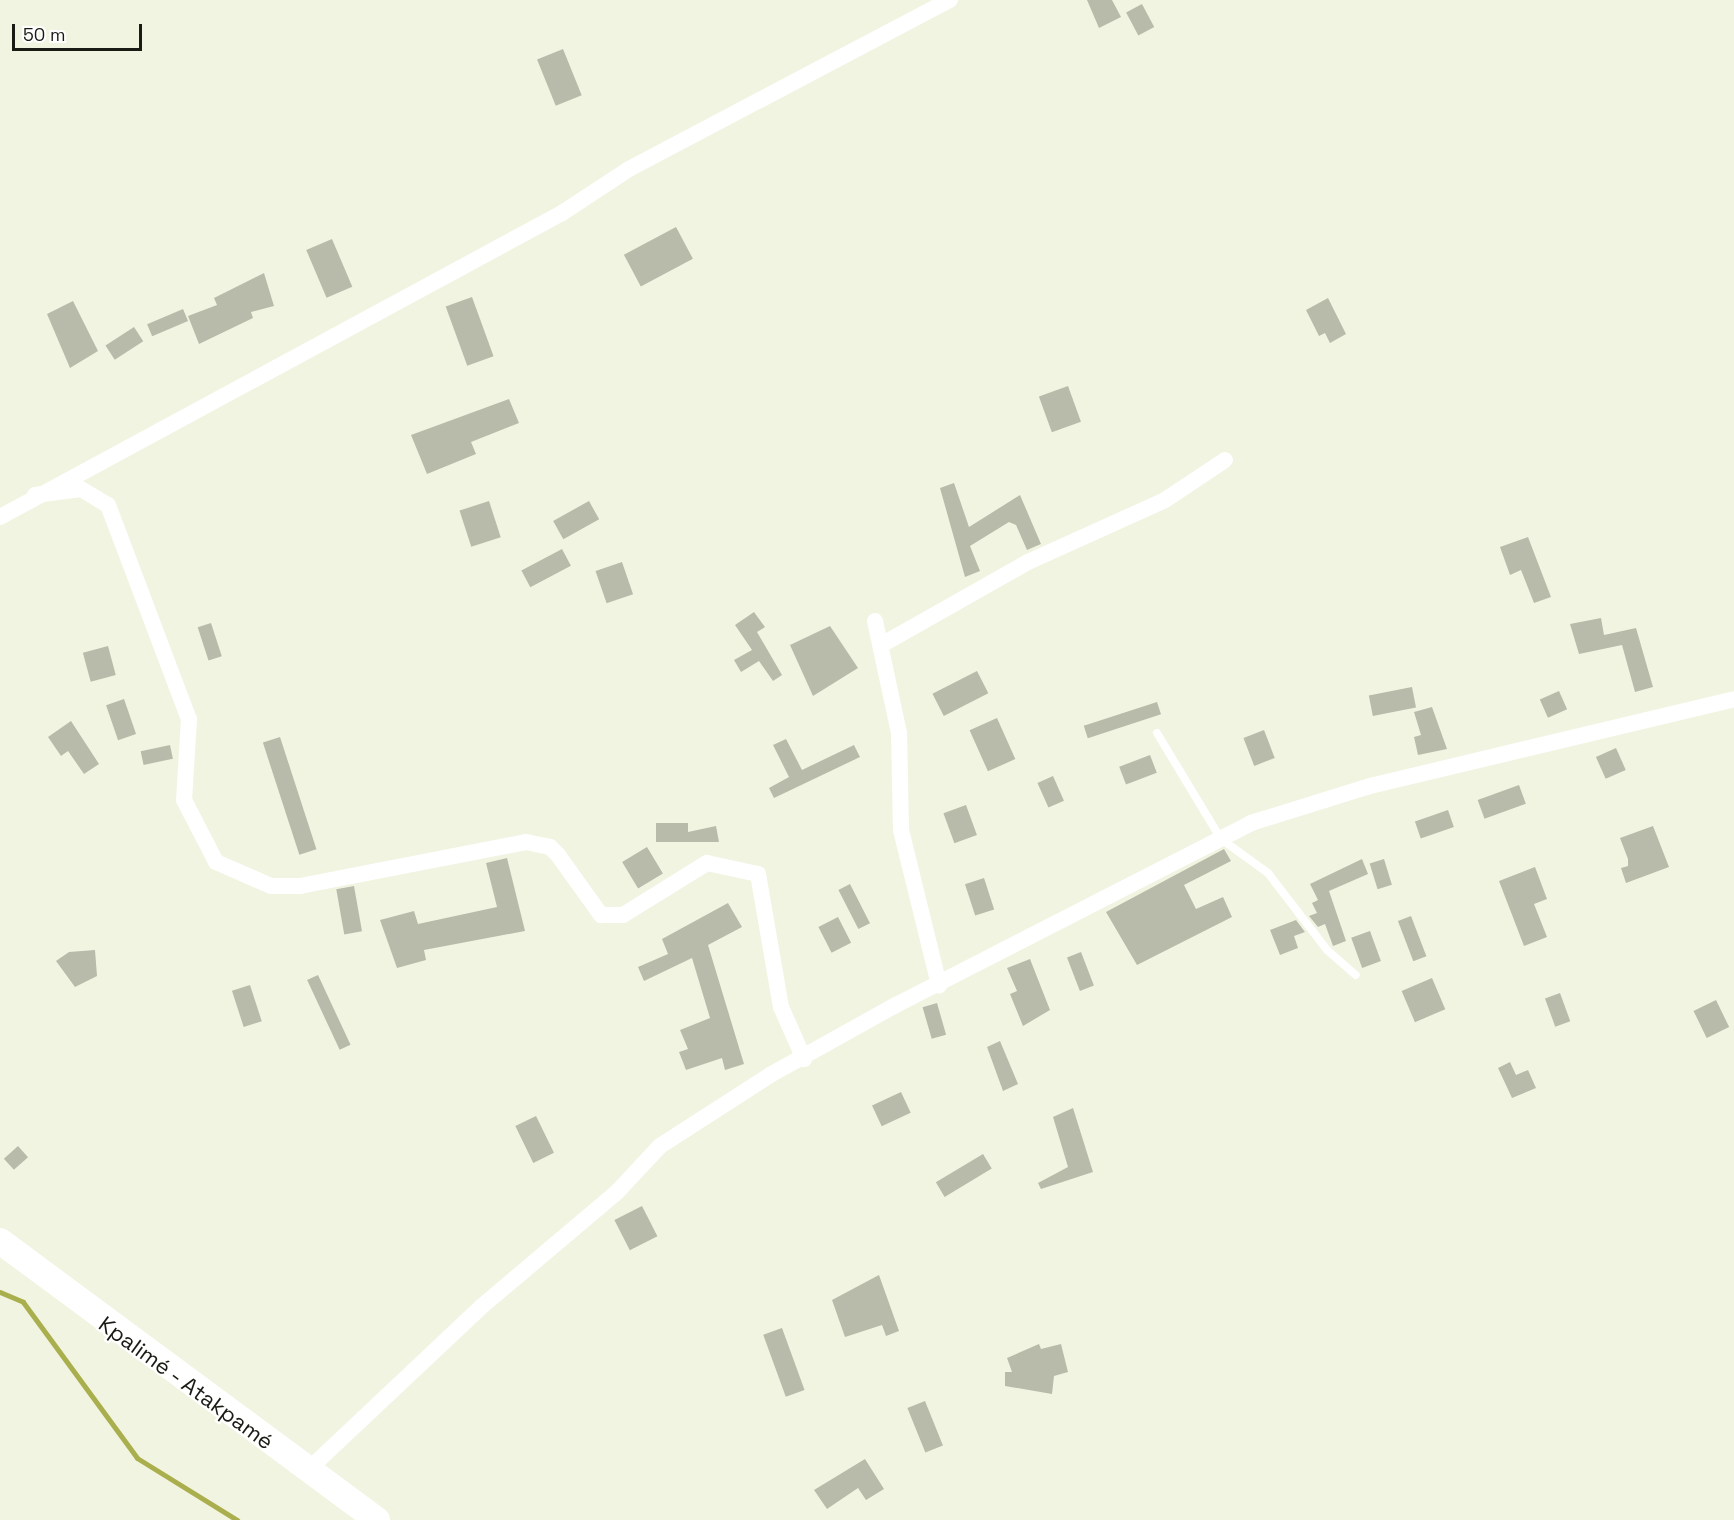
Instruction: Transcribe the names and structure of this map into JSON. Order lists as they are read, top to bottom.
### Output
{
  "streets": {
    "main road": ["Kpalimé - Atakpamé"]
  },
  "scale_bar": "50 m"
}
